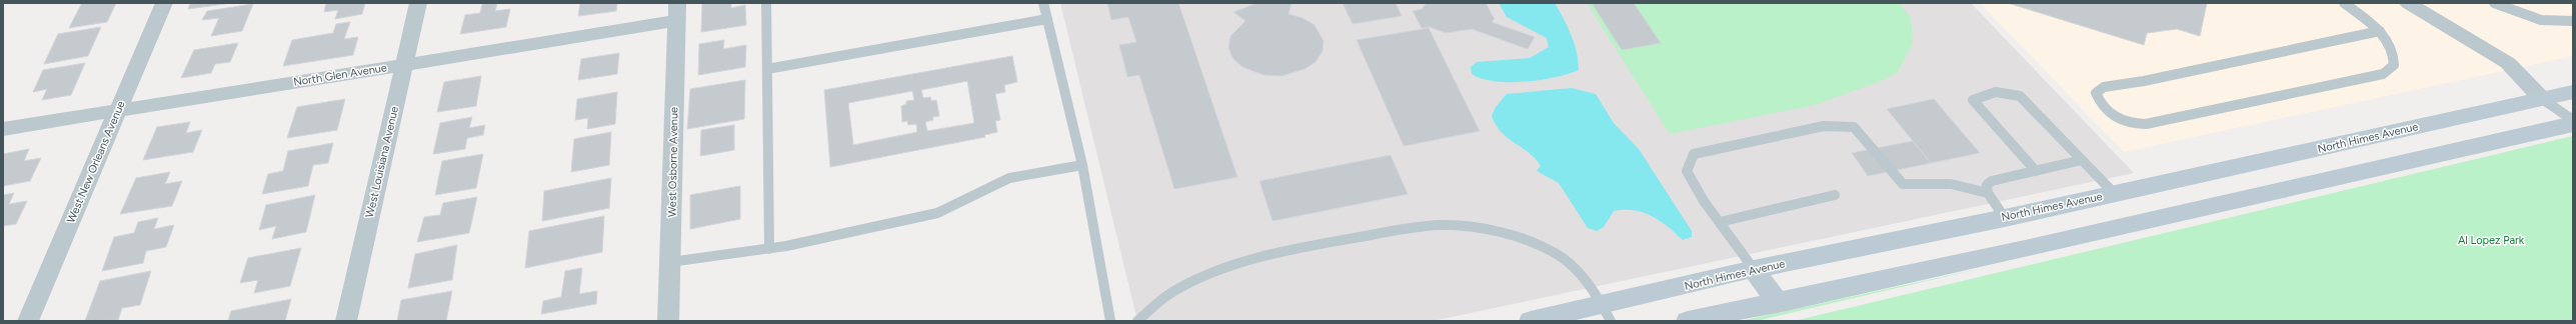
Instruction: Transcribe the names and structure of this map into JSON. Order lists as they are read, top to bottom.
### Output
{
  "streets": {
    "street": [
      "North Glen Avenue",
      "North Himes Avenue",
      "West New Orleans Avenue",
      "West Louisiana Avenue",
      "West Osborne Avenue"
    ]
  },
  "crossings": [
    ["North Glen Avenue", "West New Orleans Avenue"],
    ["North Glen Avenue", "West Louisiana Avenue"],
    ["North Glen Avenue", "West Osborne Avenue"]
  ],
  "parks": ["Al Lopez Park"]
}
